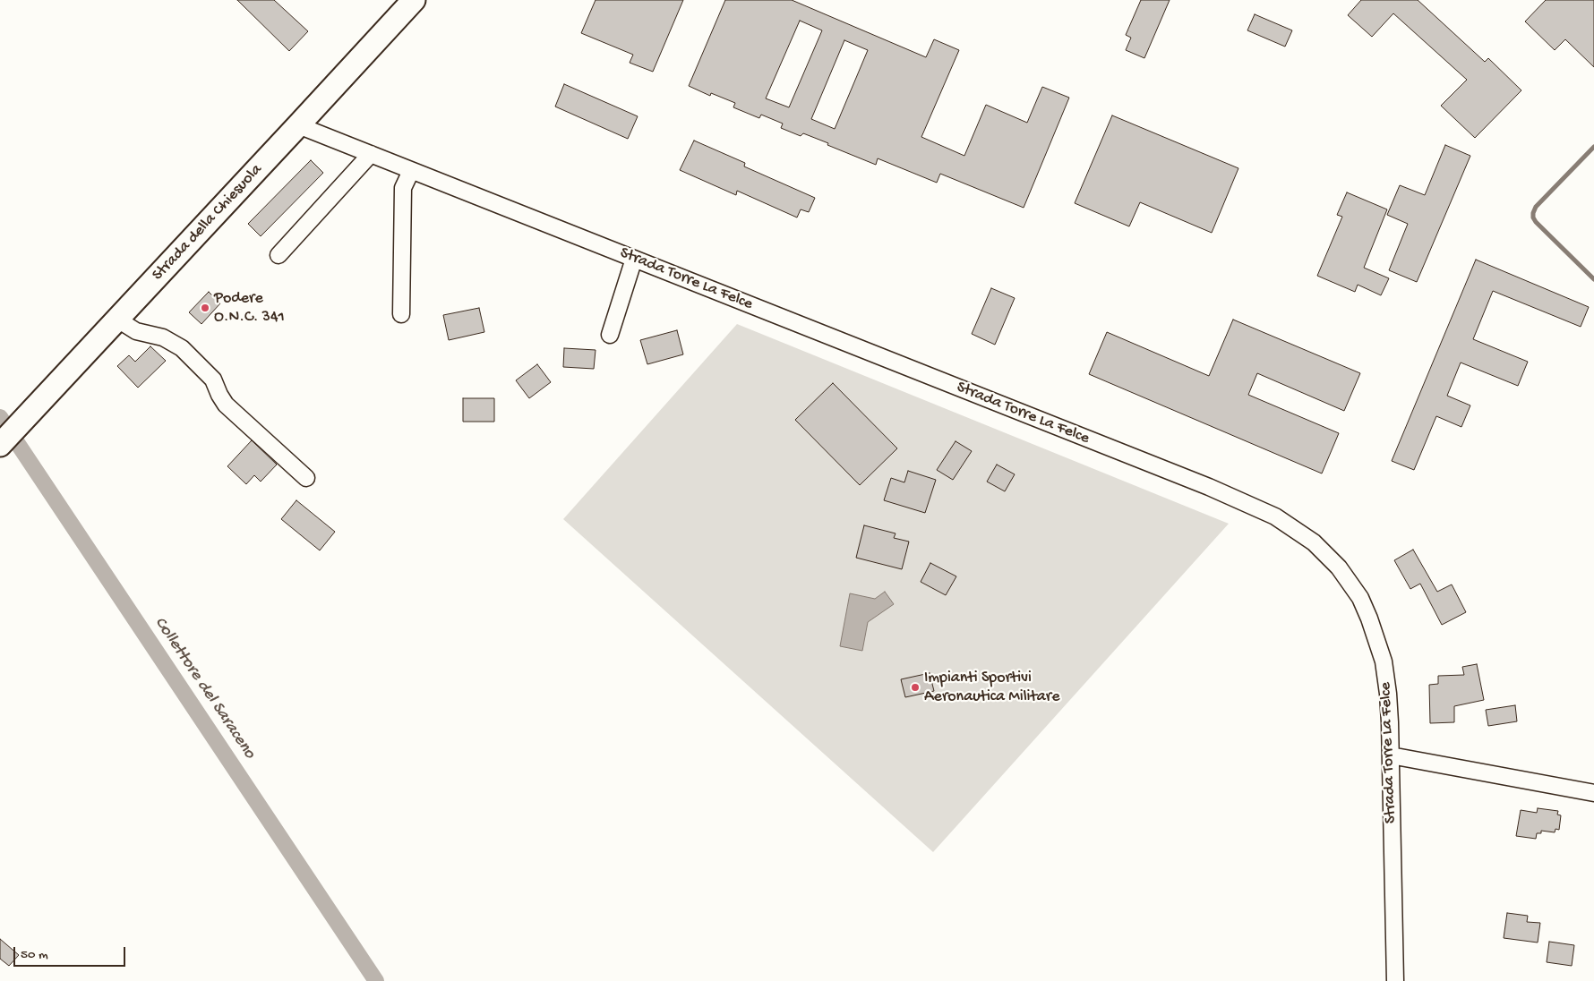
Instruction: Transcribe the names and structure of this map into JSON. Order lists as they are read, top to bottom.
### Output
{
  "streets": {
    "street": ["Strada della Chiesuola", "Strada Torre La Felce"]
  },
  "crossings": [
    ["Strada della Chiesuola", "Strada Torre La Felce"]
  ],
  "water": ["Collettore del Saraceno"],
  "places": ["Podere O.N.C. 341", "Impianti Sportivi Aeronautica Militare"],
  "scale_bar": "50 m"
}
